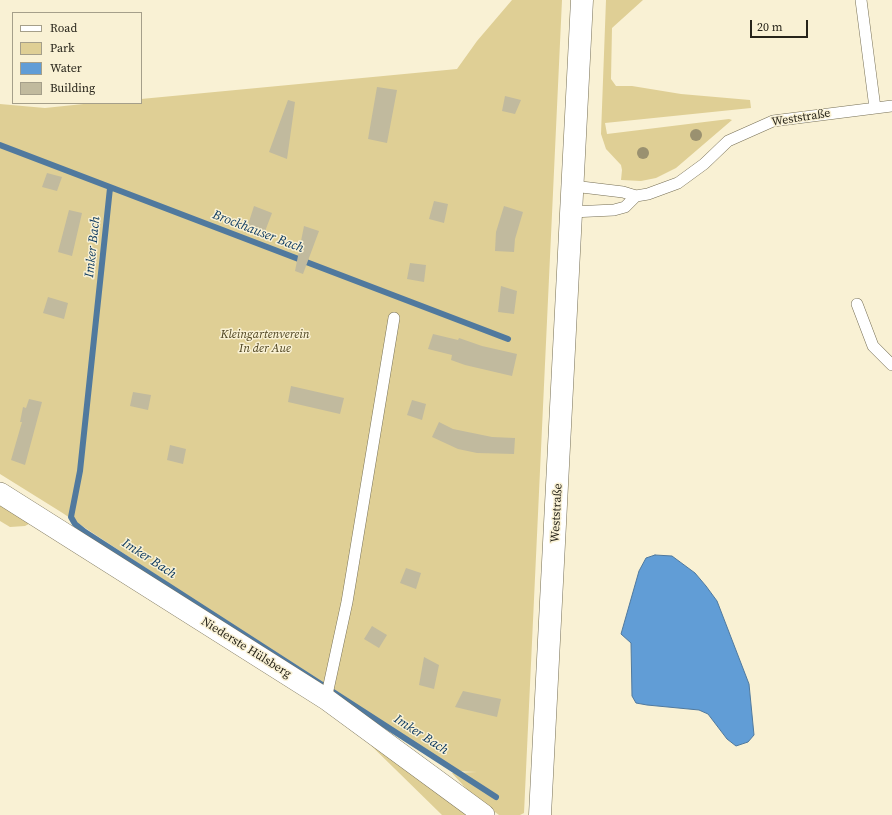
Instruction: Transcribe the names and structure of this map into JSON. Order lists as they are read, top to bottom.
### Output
{
  "streets": {
    "street": ["Weststraße", "Niederste Hülsberg"]
  },
  "water": ["Brockhauser Bach", "Imker Bach"],
  "parks": ["Kleingartenverein In der Aue"],
  "legend": [
    "Road",
    "Park",
    "Water",
    "Building"
  ],
  "scale_bar": "20 m"
}
